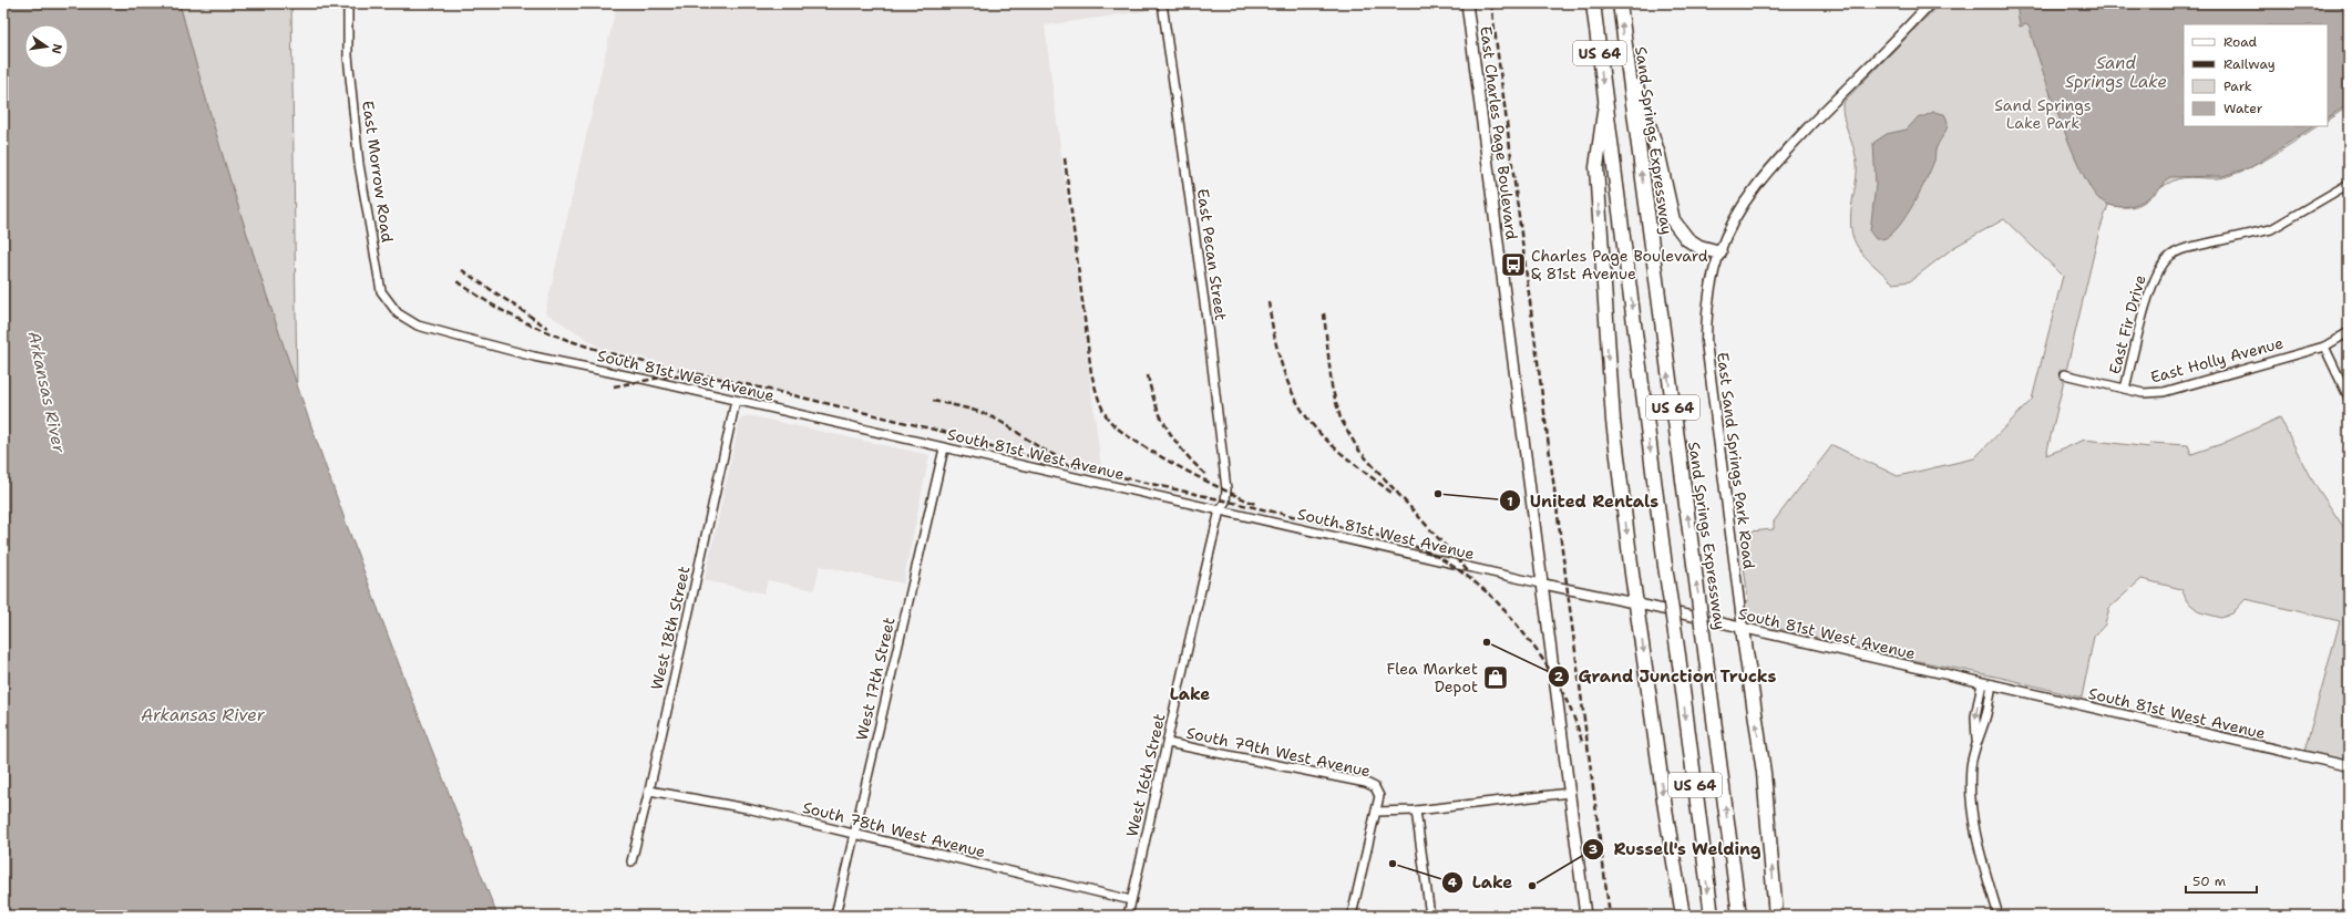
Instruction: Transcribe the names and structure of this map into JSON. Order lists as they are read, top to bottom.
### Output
{
  "streets": {
    "highway": ["US 64", "Sand Springs Expressway"],
    "main road": ["East Charles Page Boulevard"],
    "street": [
      "East Morrow Road",
      "East Pecan Street",
      "East Fir Drive",
      "East Holly Avenue",
      "South 81st West Avenue",
      "East Sand Springs Park Road",
      "West 18th Street",
      "West 17th Street",
      "South 79th West Avenue",
      "West 16th Street",
      "South 78th West Avenue"
    ]
  },
  "crossings": [
    ["East Charles Page Boulevard", "South 81st West Avenue"],
    ["East Morrow Road", "South 81st West Avenue"],
    ["East Pecan Street", "South 81st West Avenue"],
    ["East Pecan Street", "West 16th Street"],
    ["East Fir Drive", "East Holly Avenue"],
    ["South 81st West Avenue", "East Sand Springs Park Road"],
    ["South 81st West Avenue", "West 18th Street"],
    ["South 81st West Avenue", "West 17th Street"],
    ["South 81st West Avenue", "West 16th Street"],
    ["West 18th Street", "South 78th West Avenue"],
    ["West 17th Street", "South 78th West Avenue"],
    ["South 79th West Avenue", "West 16th Street"],
    ["West 16th Street", "South 78th West Avenue"]
  ],
  "districts": ["Lake"],
  "water": ["Sand Springs Lake", "Arkansas River"],
  "parks": ["Sand Springs Lake Park"],
  "places": {
    "bus stop": ["Charles Page Boulevard & 81st Avenue"],
    "other": [
      "United Rentals",
      "Grand Junction Trucks",
      "Lake",
      "Russell's Welding"
    ],
    "shop": ["Flea Market Depot"]
  },
  "legend": [
    "Road",
    "Railway",
    "Park",
    "Water"
  ],
  "scale_bar": "50 m",
  "north": "right"
}
